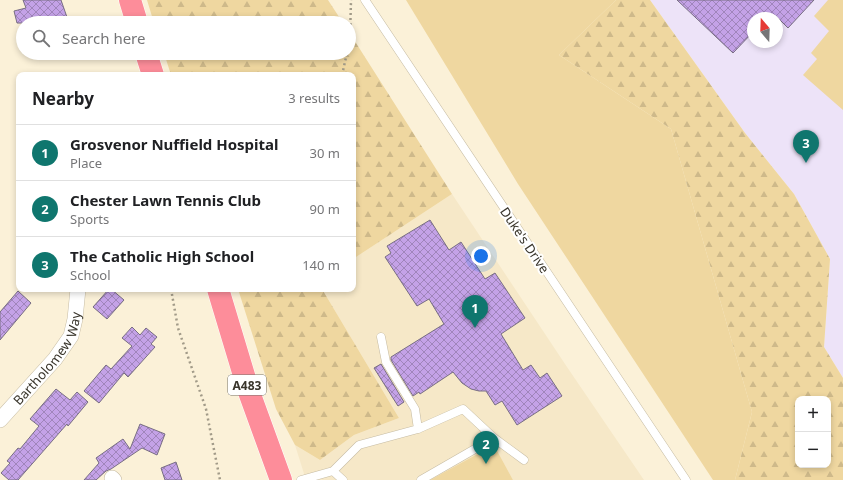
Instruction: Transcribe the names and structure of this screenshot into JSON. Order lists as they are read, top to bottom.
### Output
{
  "streets": {
    "highway": ["A483"],
    "street": ["Bartholomew Way"],
    "lane": ["Duke's Drive"]
  },
  "north": "top",
  "page": {
    "search": "Search here",
    "heading": ["Nearby", "3 results"],
    "list": [
      {
        "mark": "1",
        "name": "Grosvenor Nuffield Hospital",
        "note": "Place",
        "value": "30 m"
      },
      {
        "mark": "2",
        "name": "Chester Lawn Tennis Club",
        "note": "Sports",
        "value": "90 m"
      },
      {
        "mark": "3",
        "name": "The Catholic High School",
        "note": "School",
        "value": "140 m"
      }
    ],
    "pins": ["3", "1", "2"],
    "map_buttons": ["+", "−"]
  }
}
